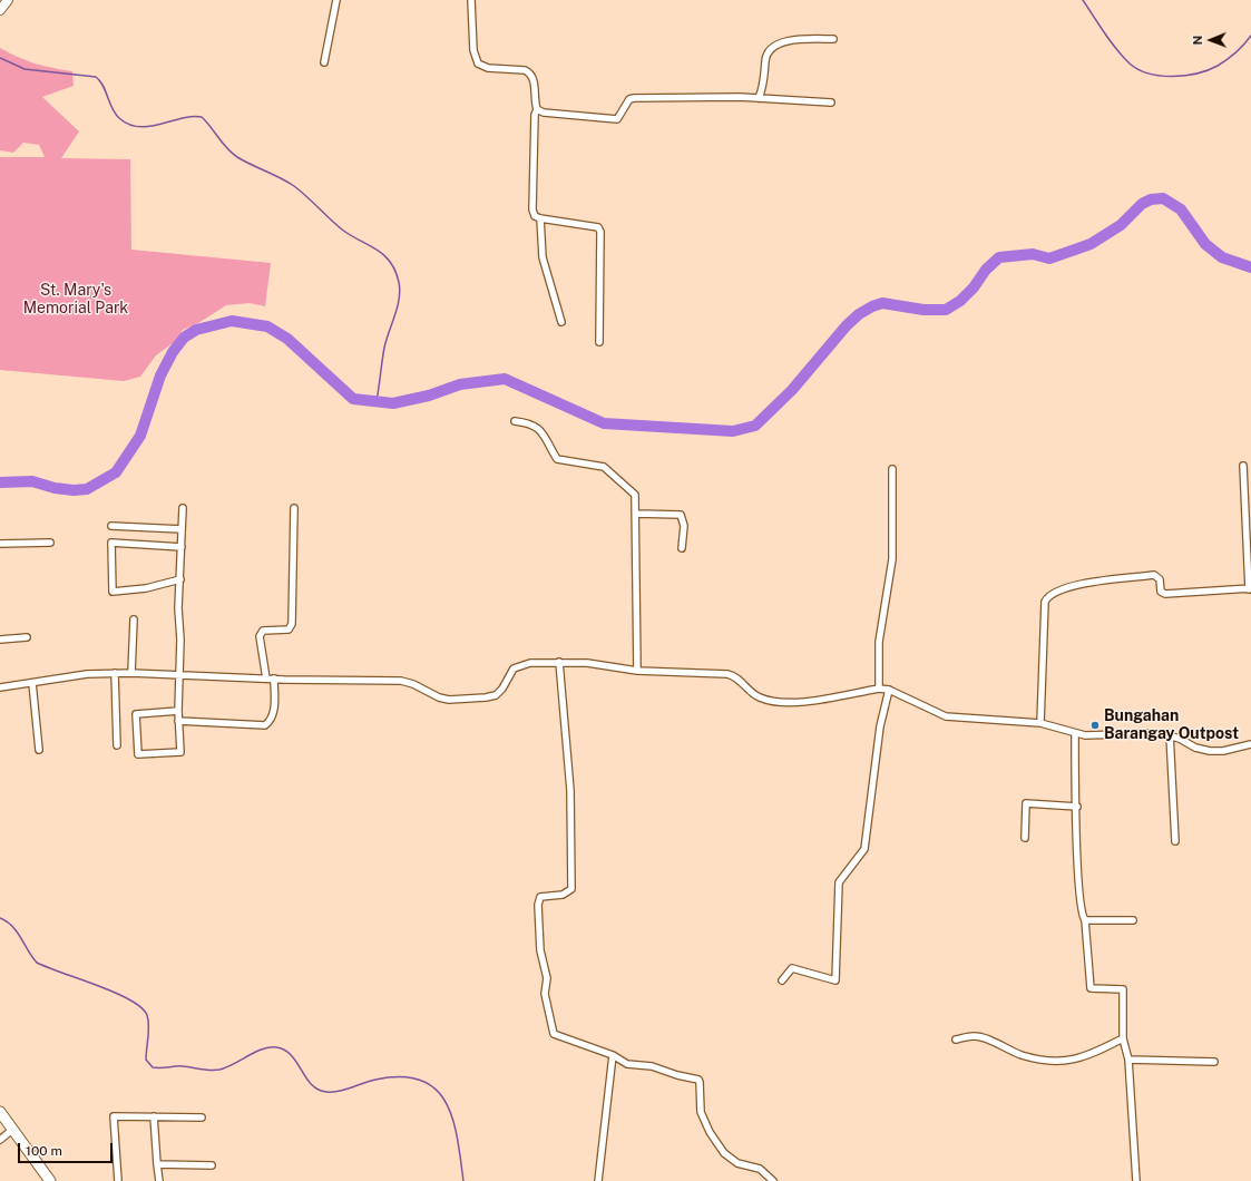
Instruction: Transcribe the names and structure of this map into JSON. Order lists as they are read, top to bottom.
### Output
{
  "parks": ["St. Mary's Memorial Park"],
  "places": ["Bungahan Barangay Outpost"],
  "scale_bar": "100 m",
  "north": "left"
}
